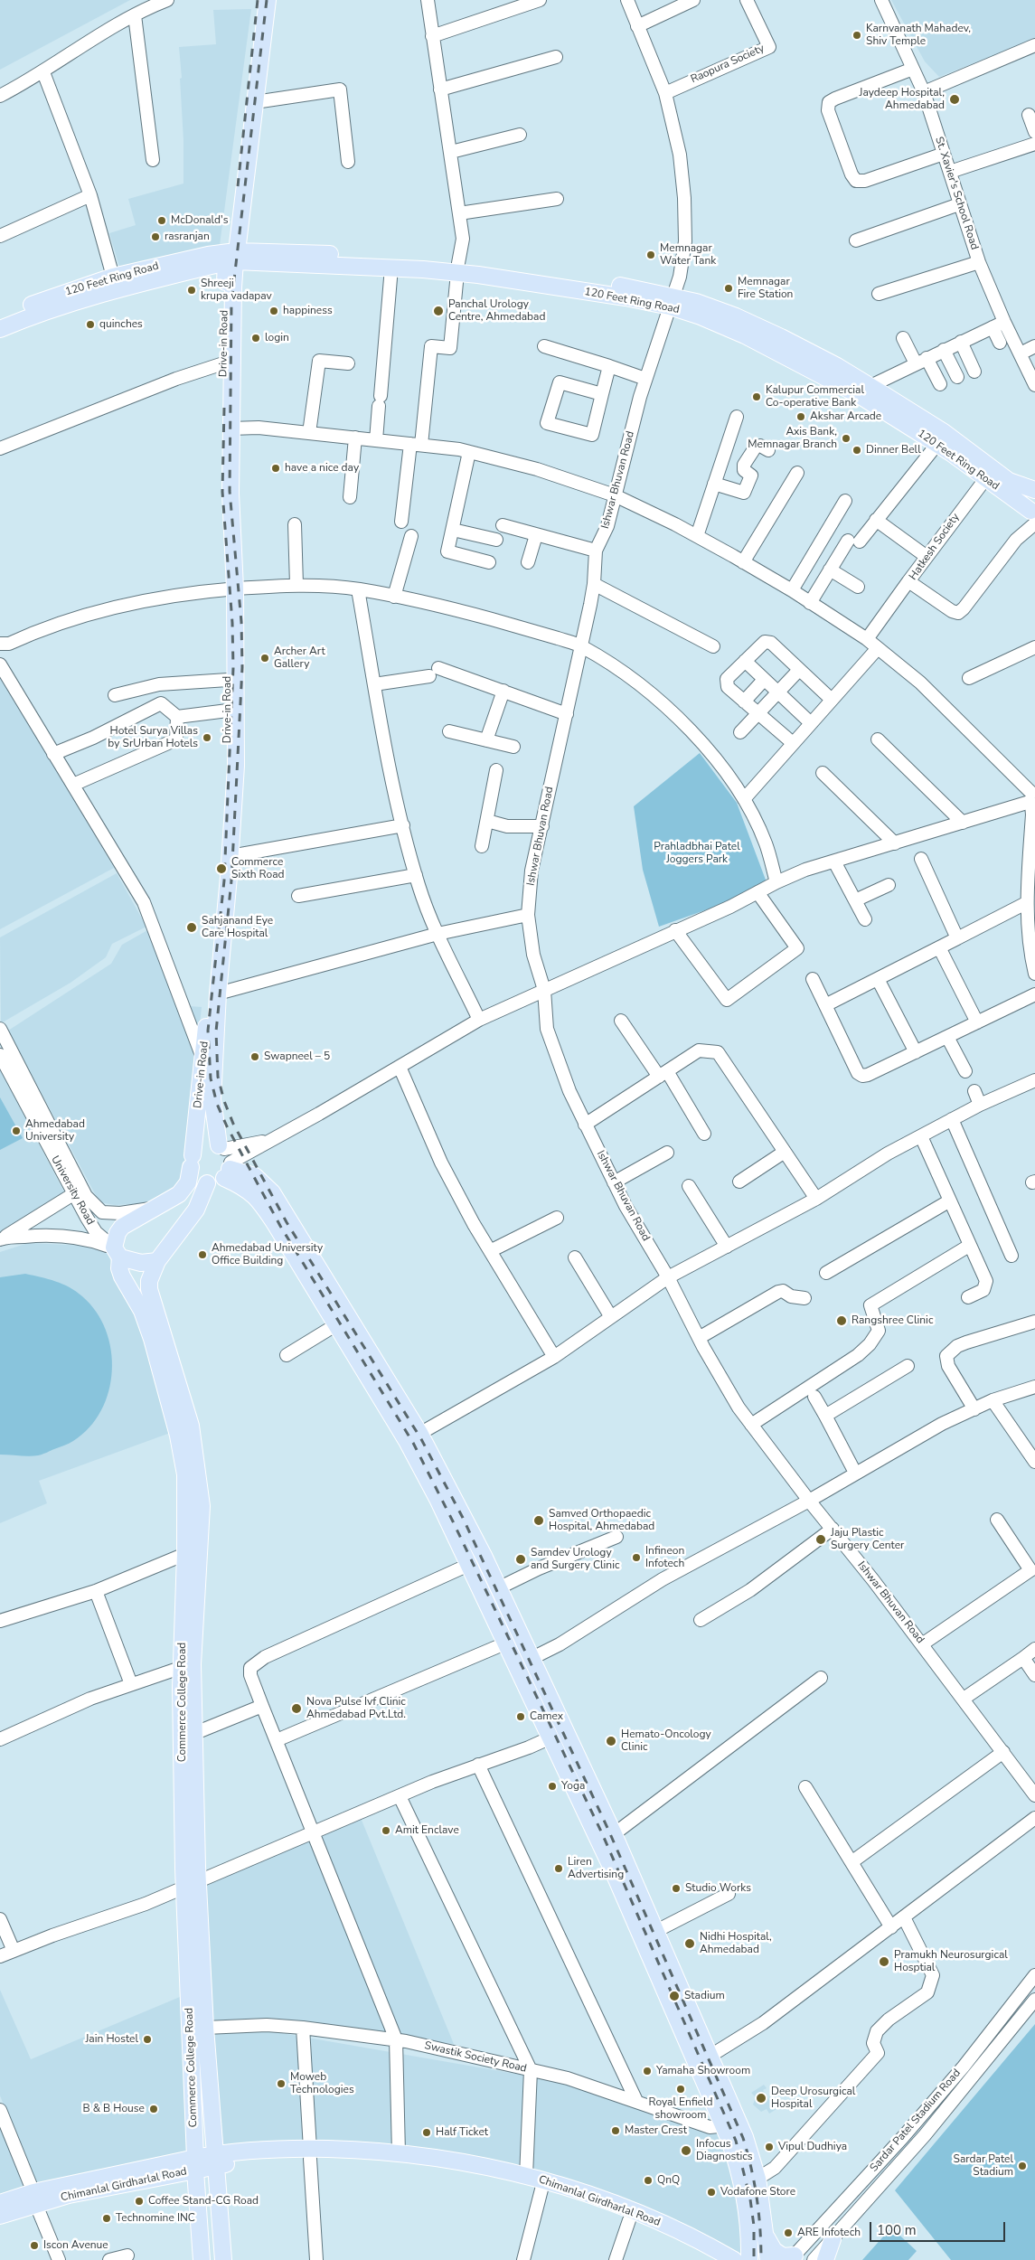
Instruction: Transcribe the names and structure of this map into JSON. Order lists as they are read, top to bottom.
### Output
{
  "streets": {
    "main road": [
      "120 Feet Ring Road",
      "Drive-in Road",
      "Commerce College Road",
      "Chimanlal Girdharlal Road"
    ],
    "street": [
      "Raopura Society",
      "St. Xavier's School Road",
      "Ishwar Bhuvan Road",
      "Hatkesh Society",
      "University Road",
      "Swastik Society Road",
      "Sardar Patel Stadium Road"
    ]
  },
  "crossings": [
    ["Raopura Society", "Ishwar Bhuvan Road"],
    ["120 Feet Ring Road", "Drive-in Road"],
    ["120 Feet Ring Road", "Ishwar Bhuvan Road"],
    ["120 Feet Ring Road", "Hatkesh Society"],
    ["Drive-in Road", "University Road"],
    ["Drive-in Road", "Commerce College Road"],
    ["University Road", "Commerce College Road"],
    ["Commerce College Road", "Swastik Society Road"],
    ["Commerce College Road", "Chimanlal Girdharlal Road"]
  ],
  "parks": ["Prahladbhai Patel Joggers Park"],
  "places": [
    "Karnvanath Mahadev, Shiv Temple",
    "Jaydeep Hospital, Ahmedabad",
    "McDonald's",
    "rasranjan",
    "Memnagar Water Tank",
    "Memnagar Fire Station",
    "Shreeji krupa vadapav",
    "happiness",
    "Panchal Urology Centre, Ahmedabad",
    "quinches",
    "login",
    "Kalupur Commercial Co-operative Bank",
    "Akshar Arcade",
    "Axis Bank, Memnagar Branch",
    "Dinner Bell",
    "have a nice day",
    "Archer Art Gallery",
    "Hotel Surya Villas by SrUrban Hotels",
    "Commerce Sixth Road",
    "Sahjanand Eye Care Hospital",
    "Swapneel – 5",
    "Ahmedabad University",
    "Ahmedabad University Office Building",
    "Rangshree Clinic",
    "Samved Orthopaedic Hospital, Ahmedabad",
    "Jaju Plastic Surgery Center",
    "Infineon Infotech",
    "Samdev Urology and Surgery Clinic",
    "Nova Pulse Ivf Clinic Ahmedabad Pvt.Ltd.",
    "Camex",
    "Hemato-Oncology Clinic",
    "Yoga",
    "Amit Enclave",
    "Liren Advertising",
    "Studio Works",
    "Nidhi Hospital, Ahmedabad",
    "Pramukh Neurosurgical Hosptial",
    "Stadium",
    "Jain Hostel",
    "Yamaha Showroom",
    "Moweb Technologies",
    "Royal Enfield showroom",
    "Deep Urosurgical Hospital",
    "B & B House",
    "Master Crest",
    "Half Ticket",
    "Vipul Dudhiya",
    "Infocus Diagnostics",
    "Sardar Patel Stadium",
    "QnQ",
    "Vodafone Store",
    "Coffee Stand-CG Road",
    "Technomine INC",
    "ARE Infotech",
    "Iscon Avenue"
  ],
  "scale_bar": "100 m"
}
